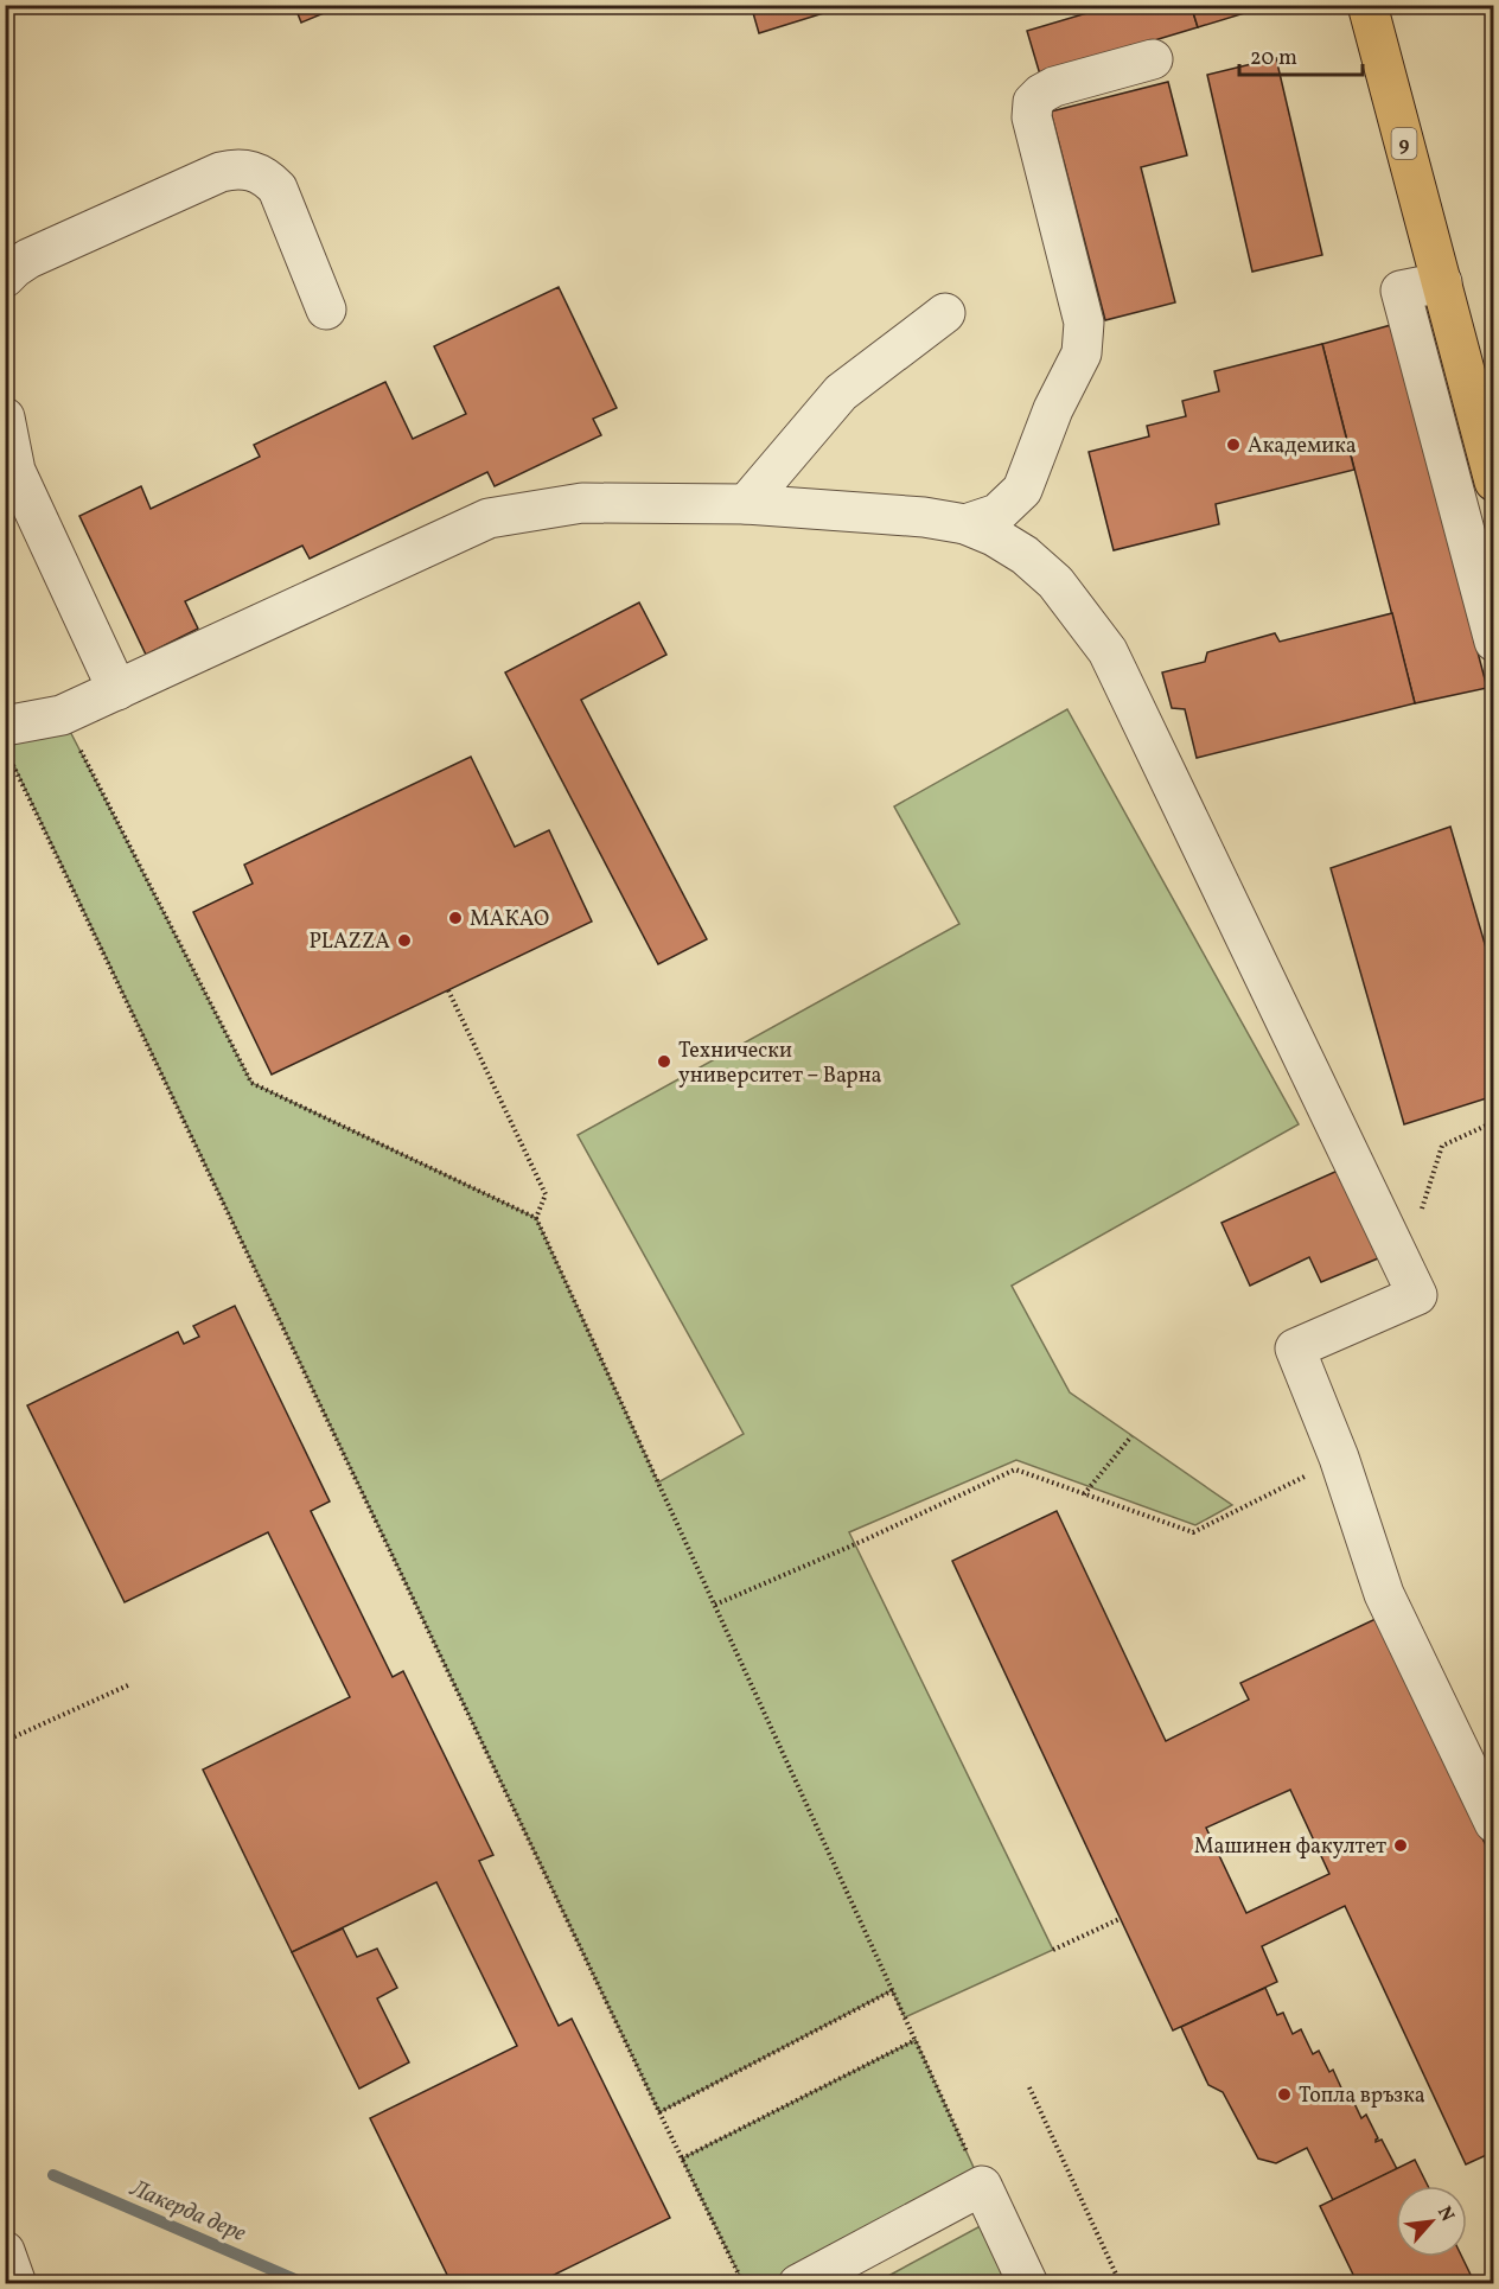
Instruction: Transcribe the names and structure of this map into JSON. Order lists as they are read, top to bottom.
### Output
{
  "streets": {
    "main road": ["9"]
  },
  "water": ["Лакерда дере"],
  "places": [
    "Академика",
    "МАКАО",
    "PLAZZA",
    "Технически университет – Варна",
    "Машинен факултет",
    "Топла връзка"
  ],
  "scale_bar": "20 m",
  "north": "top right"
}
